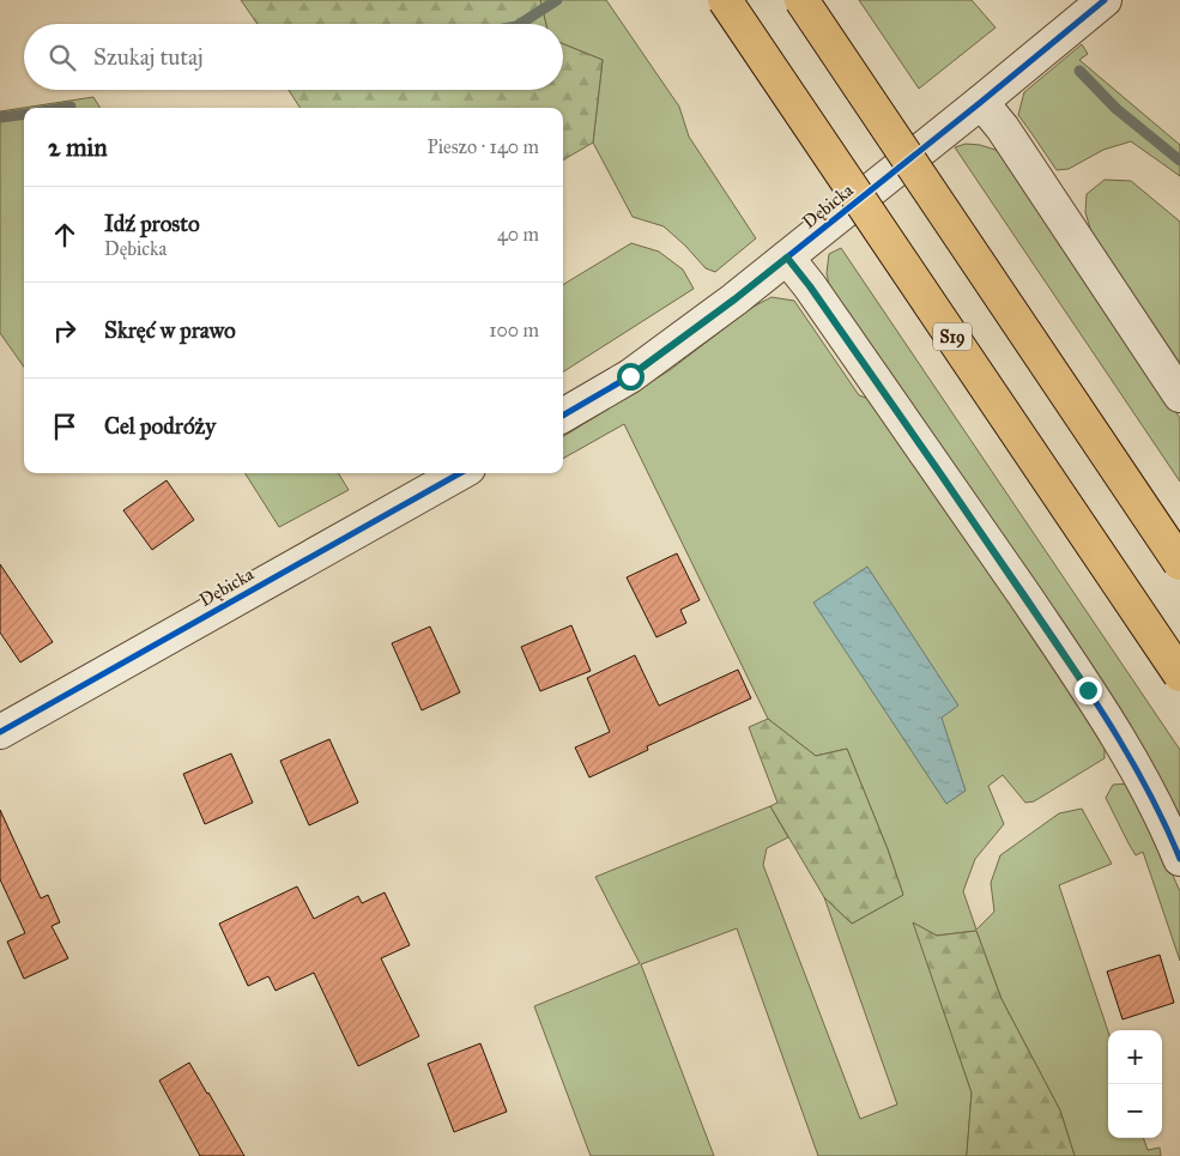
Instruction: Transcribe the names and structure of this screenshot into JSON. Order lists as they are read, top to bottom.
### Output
{
  "streets": {
    "highway": ["S19"],
    "street": ["Dębicka"]
  },
  "page": {
    "search": "Szukaj tutaj",
    "heading": ["2 min", "Pieszo · 140 m"],
    "list": [
      ["Idź prosto", "Dębicka", "40 m"],
      ["Skręć w prawo", "100 m"],
      "Cel podróży"
    ],
    "map_buttons": ["+", "−"]
  }
}
